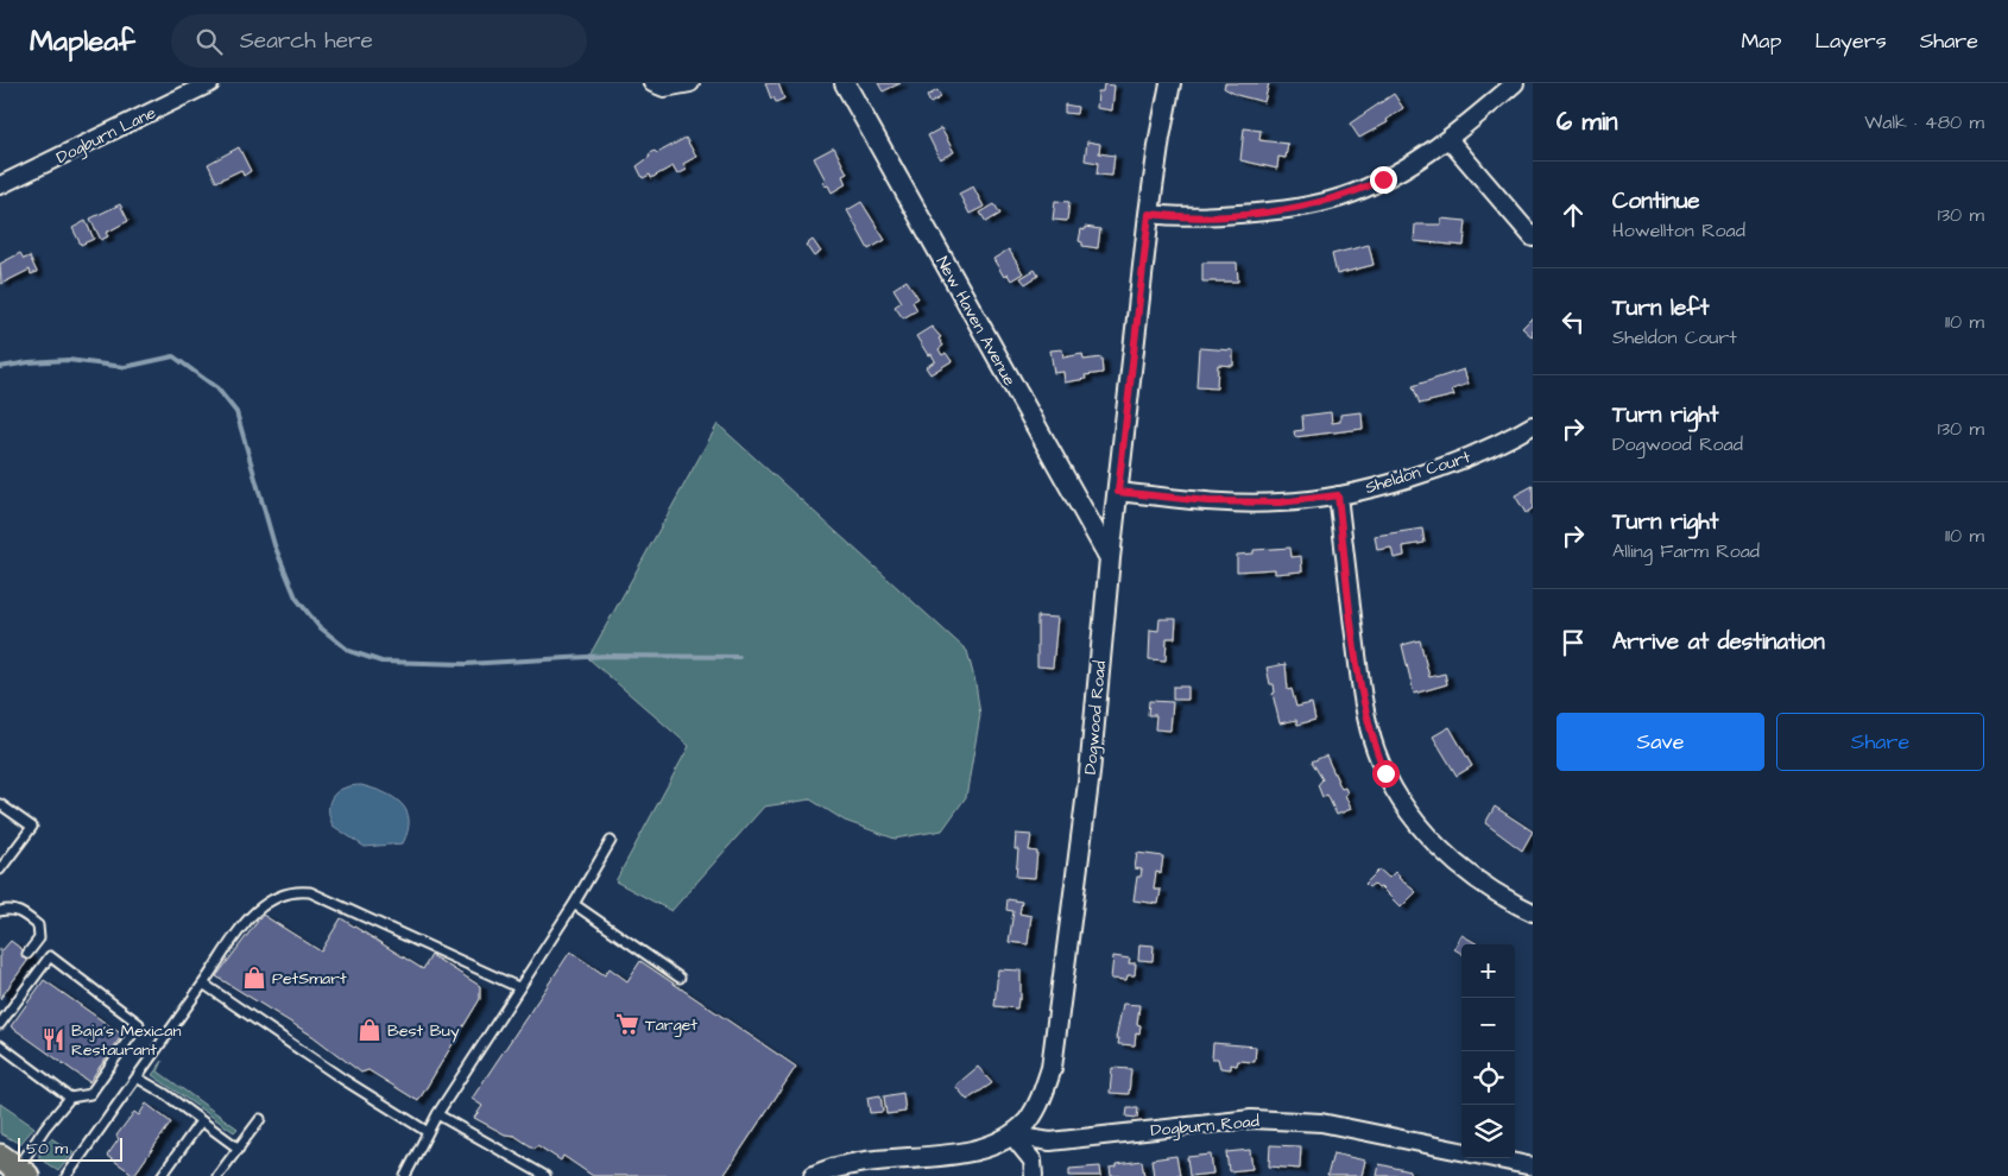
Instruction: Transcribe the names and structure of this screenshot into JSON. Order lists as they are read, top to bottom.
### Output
{
  "streets": {
    "street": [
      "Dogburn Lane",
      "New Haven Avenue",
      "Sheldon Court",
      "Dogwood Road",
      "Dogburn Road"
    ]
  },
  "crossings": [
    ["New Haven Avenue", "Dogwood Road"],
    ["Sheldon Court", "Dogwood Road"],
    ["Dogwood Road", "Dogburn Road"]
  ],
  "places": {
    "shop": ["PetSmart", "Best Buy"],
    "supermarket": ["Target"],
    "restaurant": ["Baja's Mexican Restaurant"]
  },
  "scale_bar": "50 m",
  "page": {
    "header": "Mapleaf",
    "search": "Search here",
    "nav": ["Map", "Layers", "Share"],
    "heading": ["6 min", "Walk · 480 m"],
    "list": [
      ["Continue", "Howellton Road", "130 m"],
      ["Turn left", "Sheldon Court", "110 m"],
      ["Turn right", "Dogwood Road", "130 m"],
      ["Turn right", "Alling Farm Road", "110 m"],
      "Arrive at destination"
    ],
    "buttons": ["Save", "Share"],
    "map_buttons": ["+", "−"],
    "scale": "50 m"
  }
}
